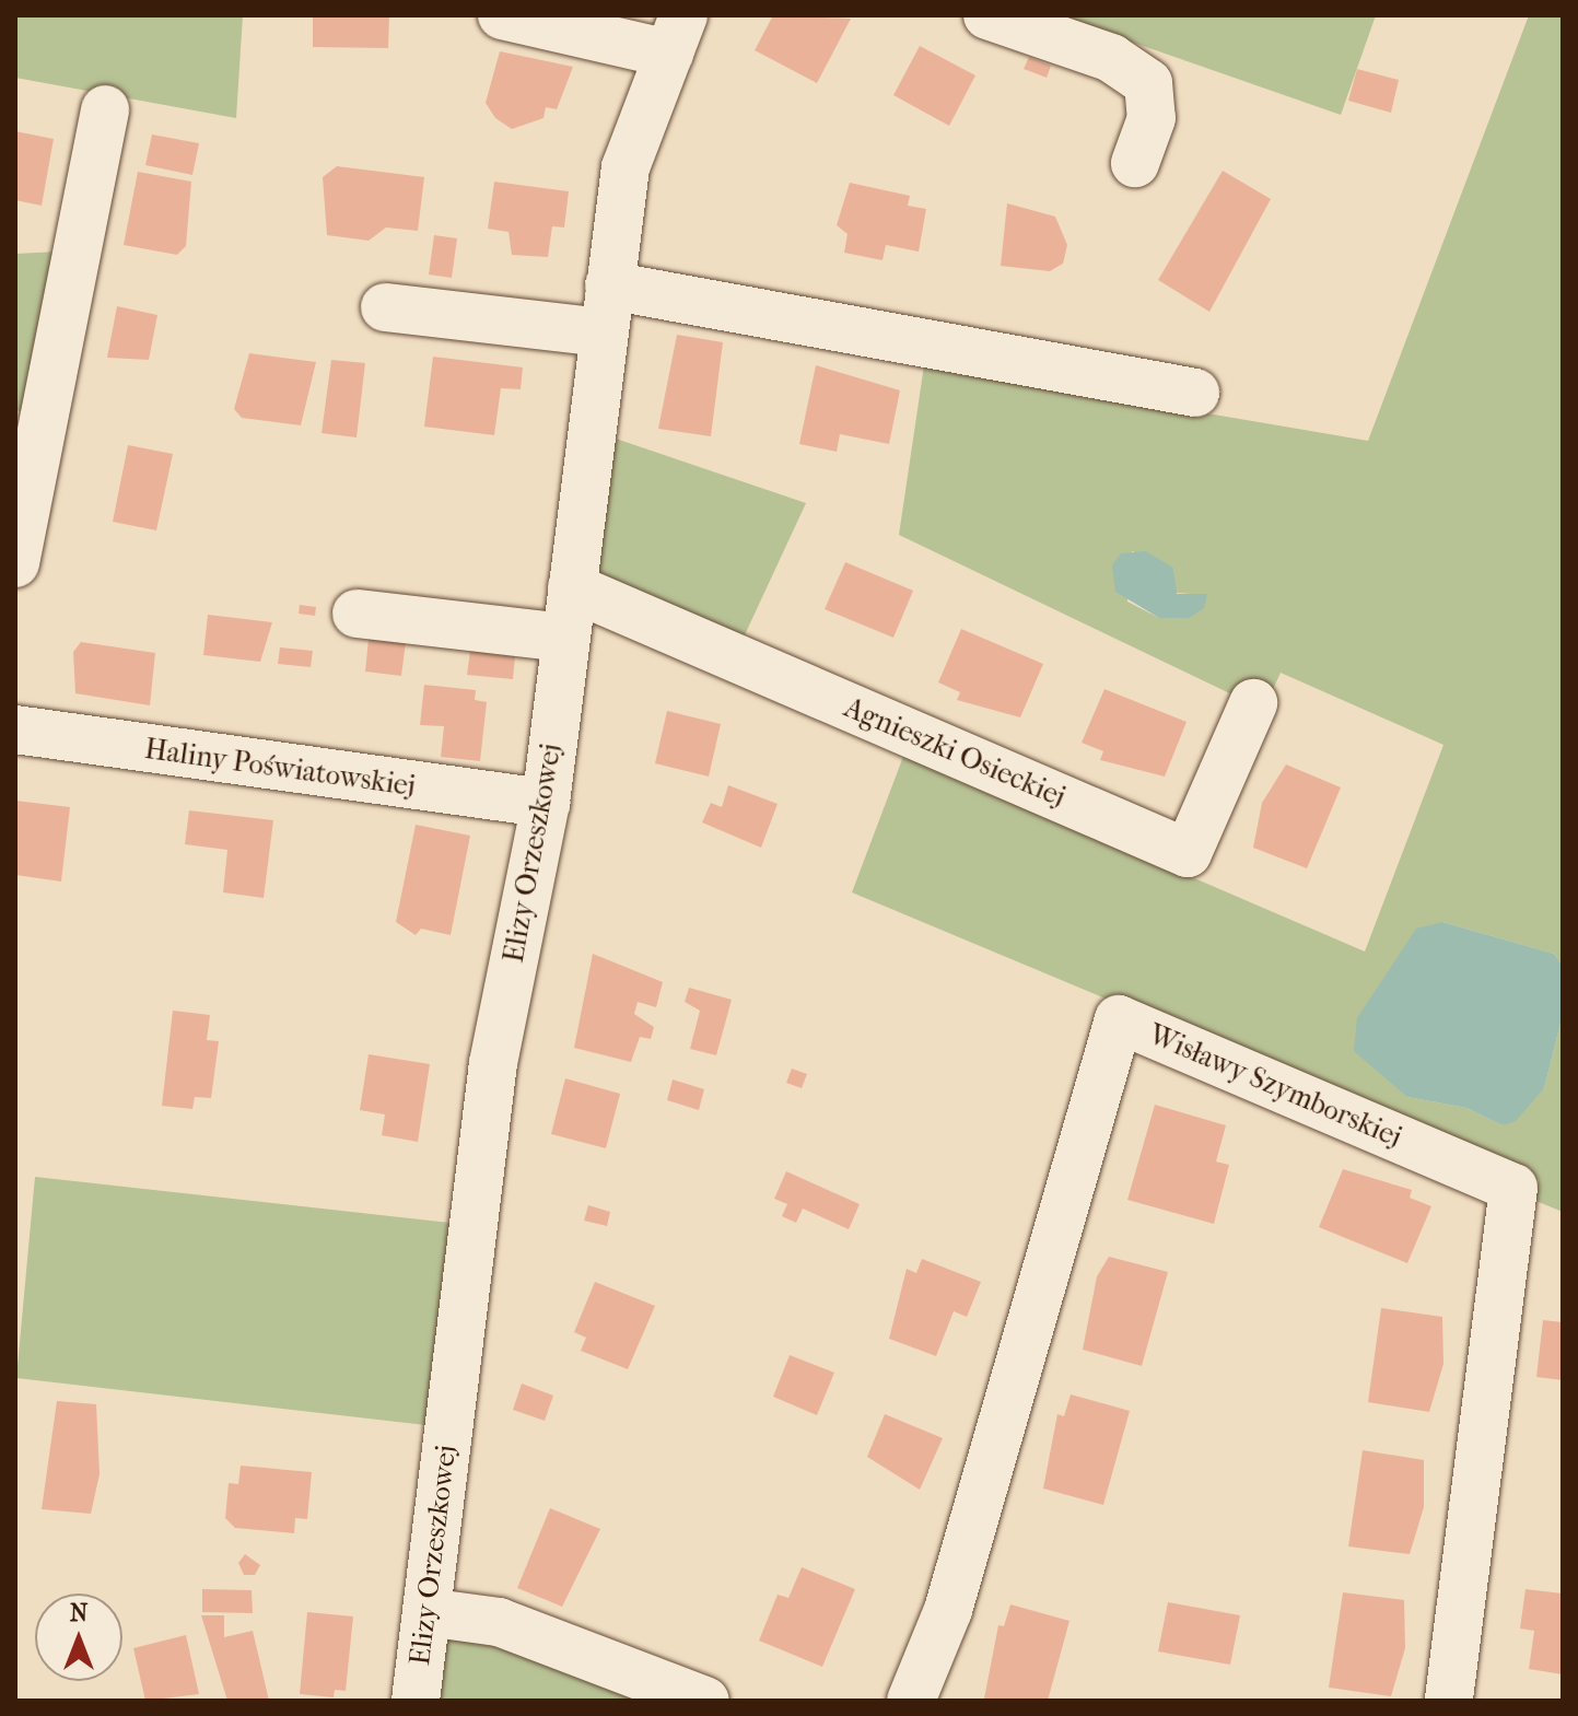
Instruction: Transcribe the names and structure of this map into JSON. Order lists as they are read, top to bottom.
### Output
{
  "streets": {
    "street": [
      "Agnieszki Osieckiej",
      "Haliny Poświatowskiej",
      "Elizy Orzeszkowej",
      "Wisławy Szymborskiej"
    ]
  },
  "crossings": [
    ["Agnieszki Osieckiej", "Elizy Orzeszkowej"],
    ["Haliny Poświatowskiej", "Elizy Orzeszkowej"]
  ],
  "north": "top"
}
